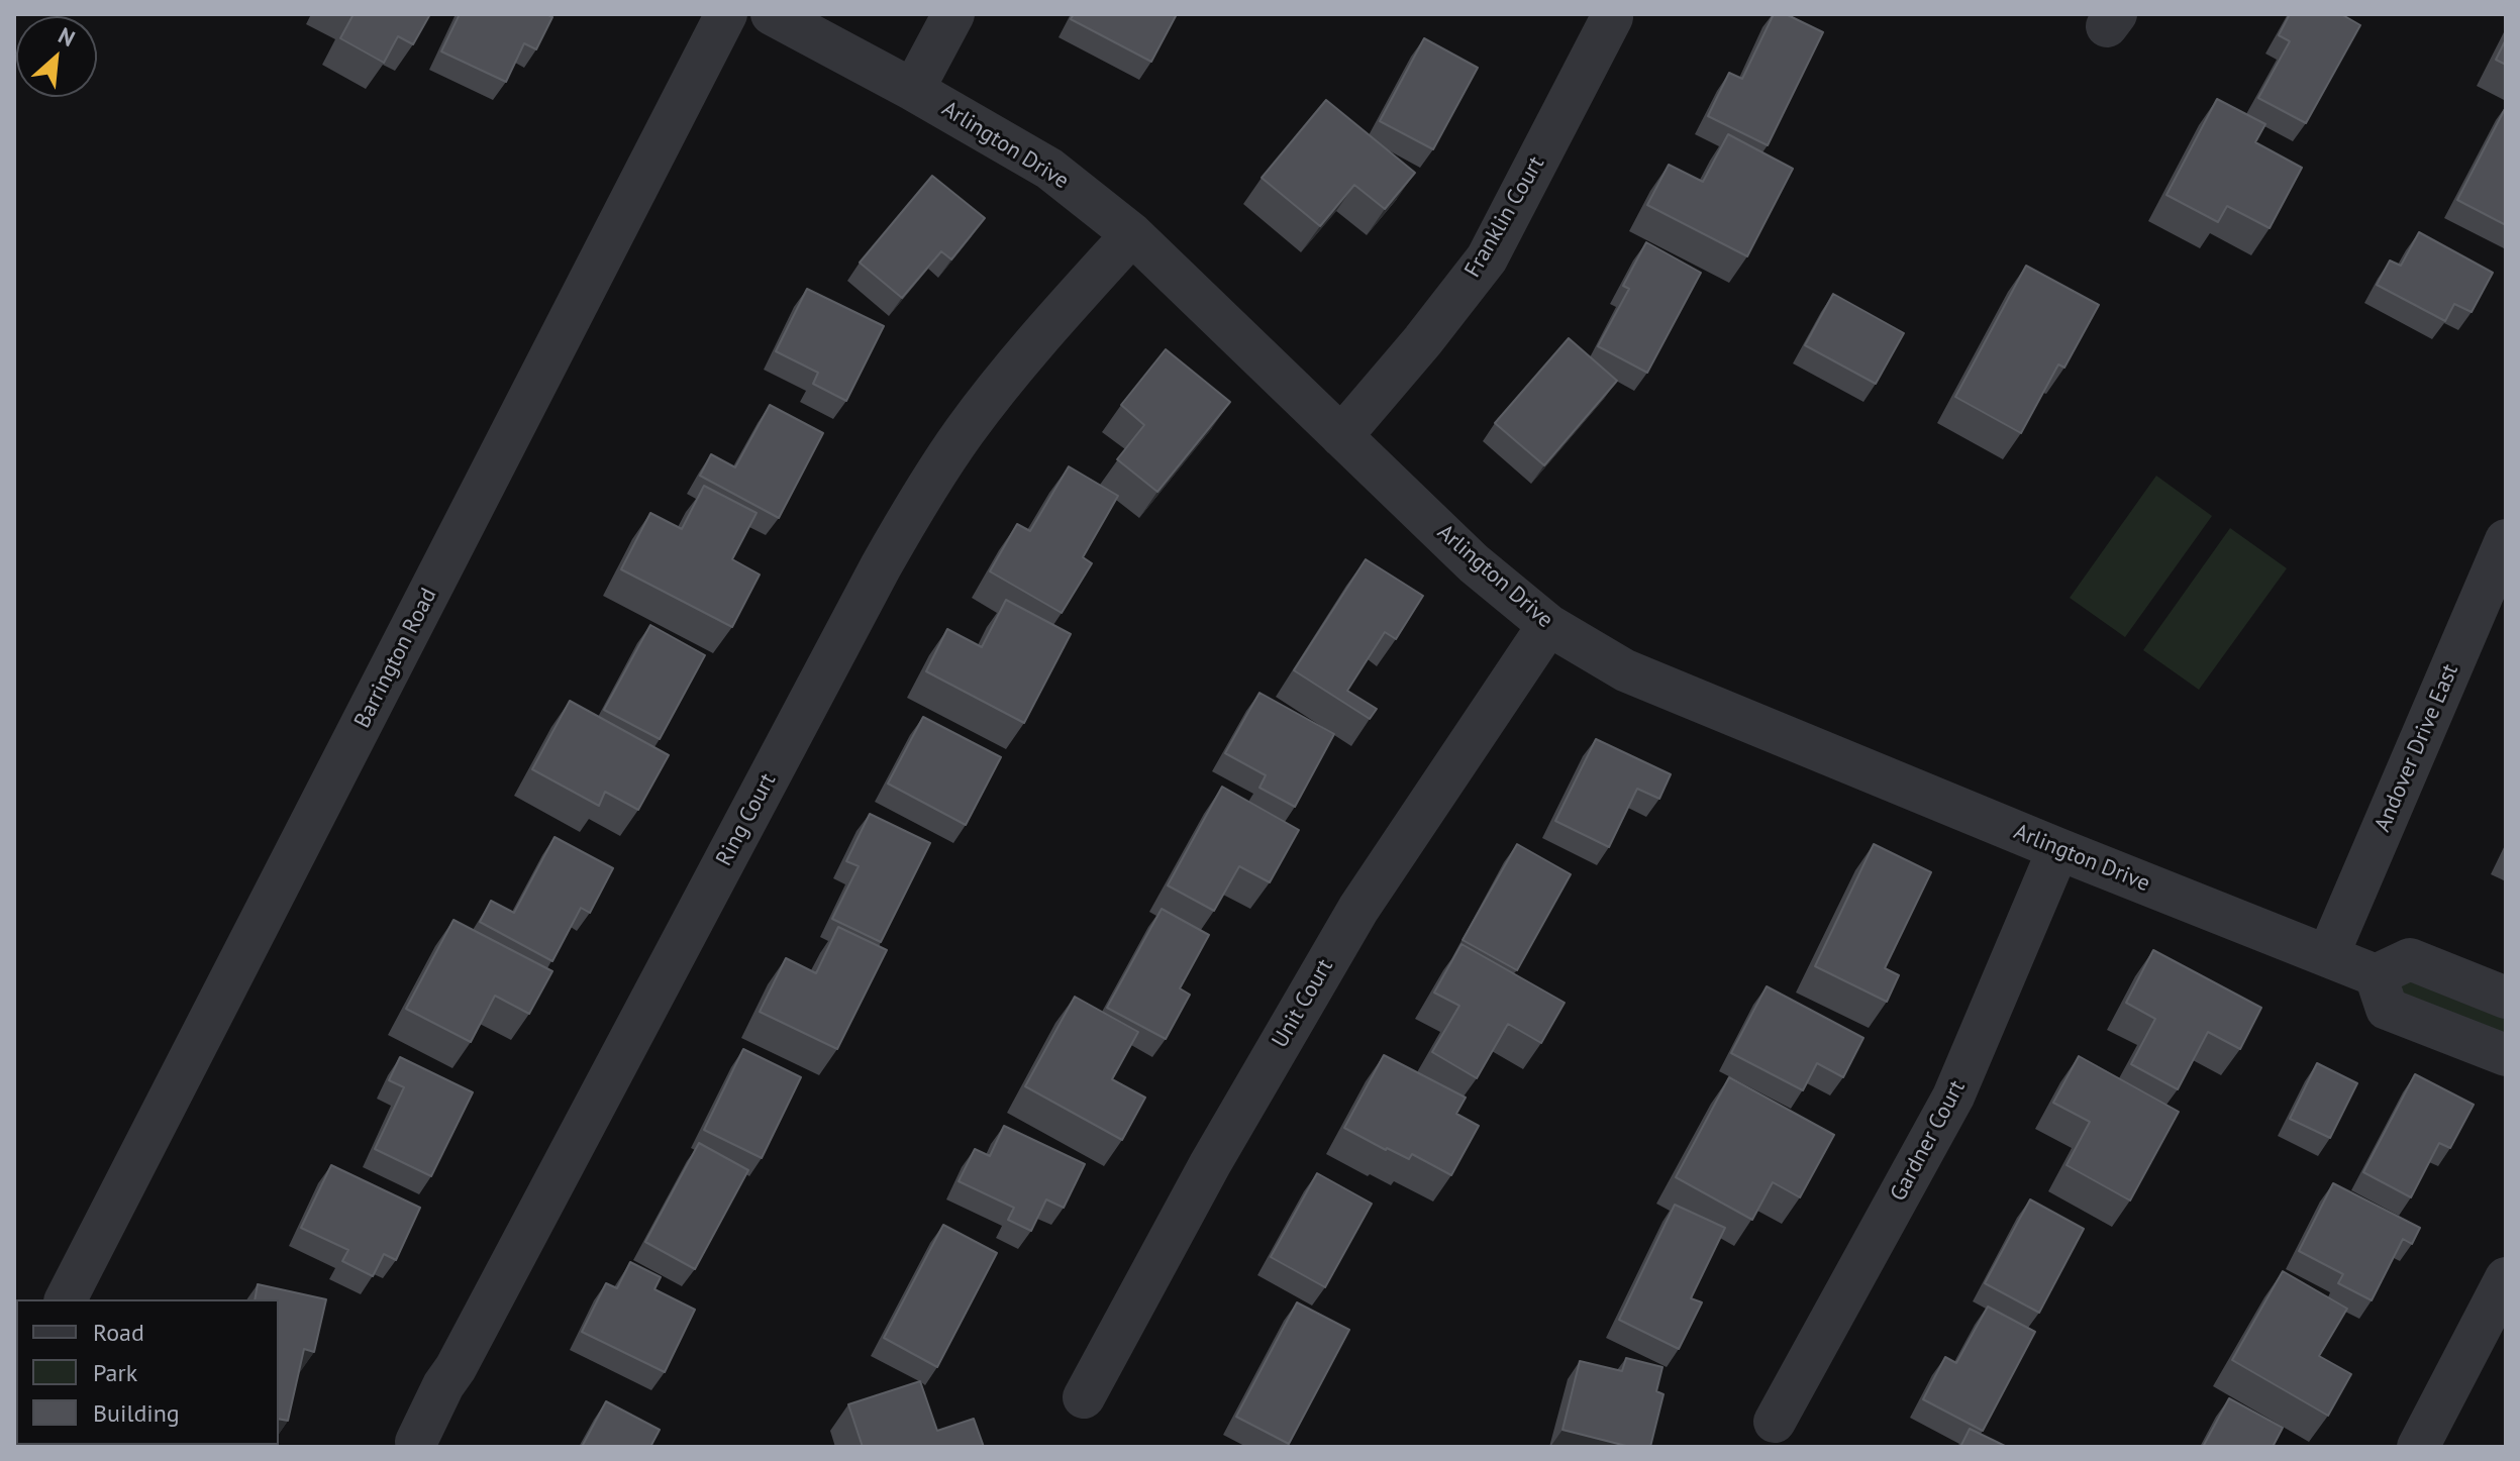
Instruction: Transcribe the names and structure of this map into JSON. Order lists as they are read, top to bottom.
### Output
{
  "streets": {
    "street": [
      "Arlington Drive",
      "Franklin Court",
      "Barrington Road",
      "Andover Drive East",
      "Ring Court",
      "Unit Court",
      "Gardner Court"
    ]
  },
  "crossings": [
    ["Arlington Drive", "Franklin Court"],
    ["Arlington Drive", "Andover Drive East"],
    ["Arlington Drive", "Ring Court"],
    ["Arlington Drive", "Unit Court"],
    ["Arlington Drive", "Gardner Court"]
  ],
  "legend": ["Road", "Park", "Building"],
  "north": "top right"
}
